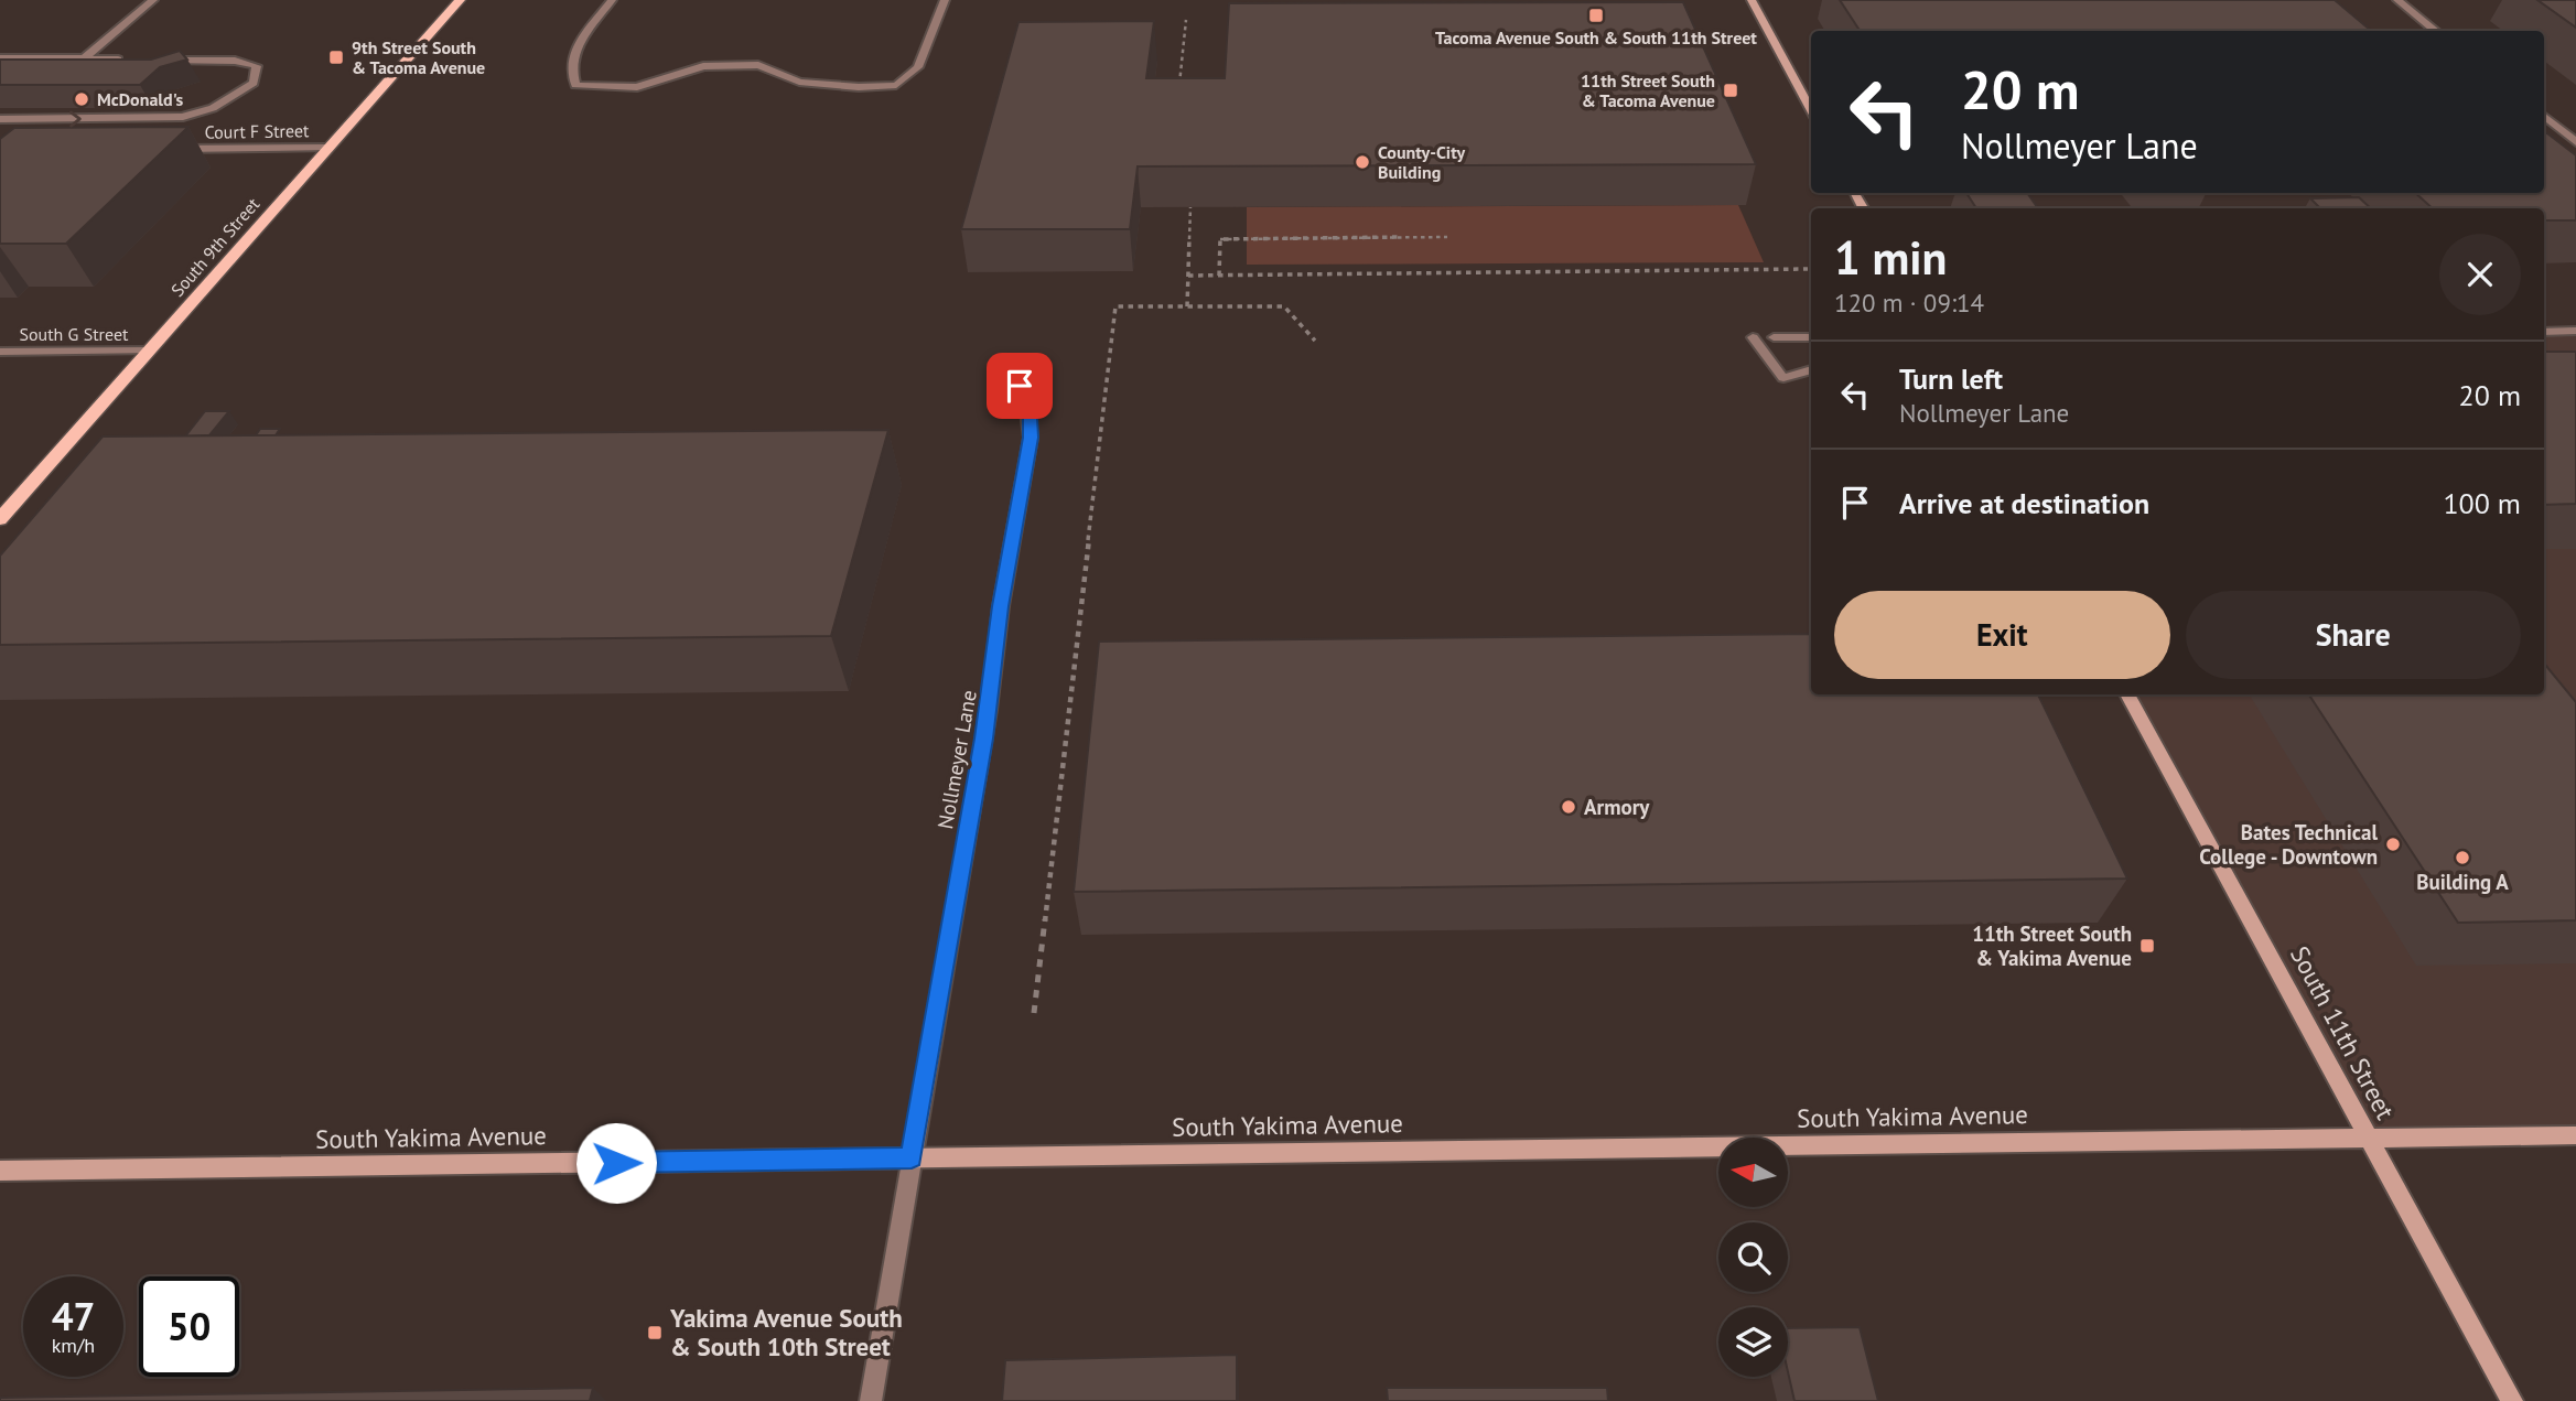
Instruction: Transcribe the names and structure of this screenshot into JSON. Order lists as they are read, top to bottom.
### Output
{
  "streets": {
    "main road": ["South 9th Street", "South 11th Street", "South Yakima Avenue"],
    "street": ["Court F Street", "South G Street", "Nollmeyer Lane"]
  },
  "crossings": [
    ["Court F Street", "South 9th Street"],
    ["South 9th Street", "South G Street"],
    ["Nollmeyer Lane", "South Yakima Avenue"],
    ["South 11th Street", "South Yakima Avenue"]
  ],
  "places": {
    "transit": [
      "Tacoma Avenue South & South 11th Street",
      "9th Street South & Tacoma Avenue",
      "11th Street South & Tacoma Avenue",
      "11th Street South & Yakima Avenue",
      "Yakima Avenue South & South 10th Street"
    ],
    "other": [
      "McDonald's",
      "County-City Building",
      "Armory",
      "Bates Technical College - Downtown",
      "Building A"
    ]
  },
  "north": "left",
  "page": {
    "turn": ["20 m", "Nollmeyer Lane"],
    "heading": ["1 min", "120 m · 09:14"],
    "list": [
      {
        "name": "Turn left",
        "note": "Nollmeyer Lane",
        "value": "20 m"
      },
      {
        "name": "Arrive at destination",
        "value": "100 m"
      }
    ],
    "buttons": ["Exit", "Share"],
    "speed": "47 km/h",
    "limit": "50"
  }
}
